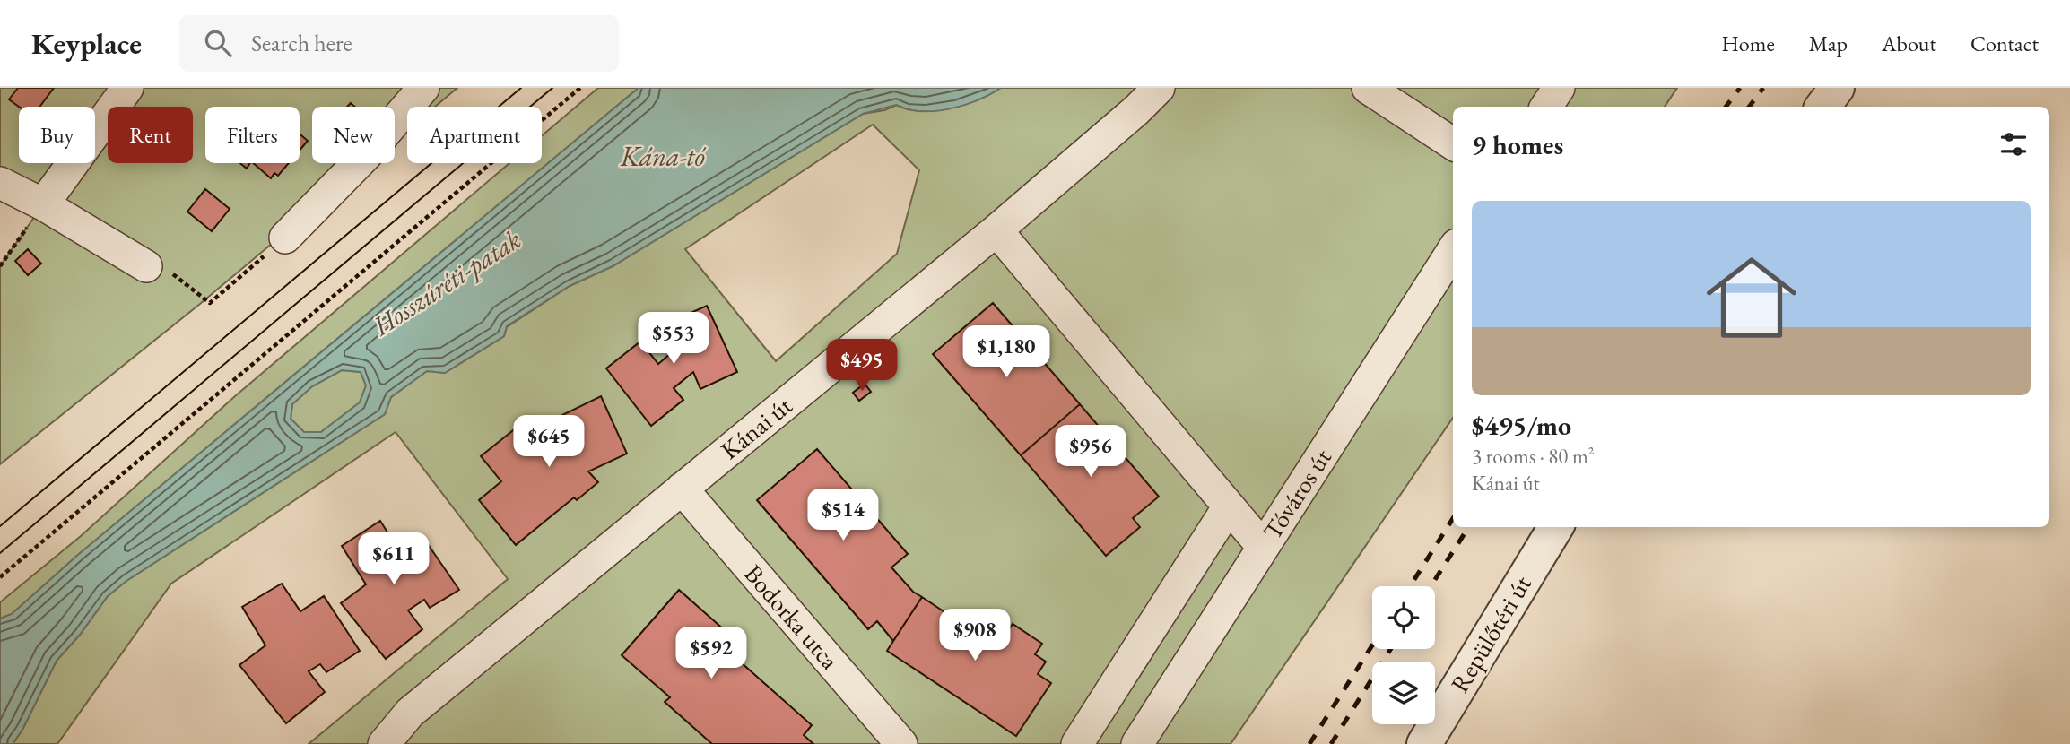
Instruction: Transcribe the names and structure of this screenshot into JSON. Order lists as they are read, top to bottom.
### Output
{
  "streets": {
    "street": [
      "Kánai út",
      "Tóváros út",
      "Bodorka utca",
      "Repülőtéri út"
    ]
  },
  "crossings": [
    ["Kánai út", "Bodorka utca"]
  ],
  "water": ["Kána-tó", "Hosszúréti-patak"],
  "page": {
    "header": "Keyplace",
    "search": "Search here",
    "nav": [
      "Home",
      "Map",
      "About",
      "Contact"
    ],
    "chip": [
      "Buy",
      "Rent",
      "Filters",
      "New",
      "Apartment"
    ],
    "heading": "9 homes",
    "list": [
      {
        "name": "$495/mo",
        "note": "3 rooms · 80 m² · Kánai út"
      }
    ],
    "price": [
      "$553",
      "$1,180",
      "$495",
      "$645",
      "$956",
      "$514",
      "$611",
      "$908",
      "$592"
    ]
  }
}
